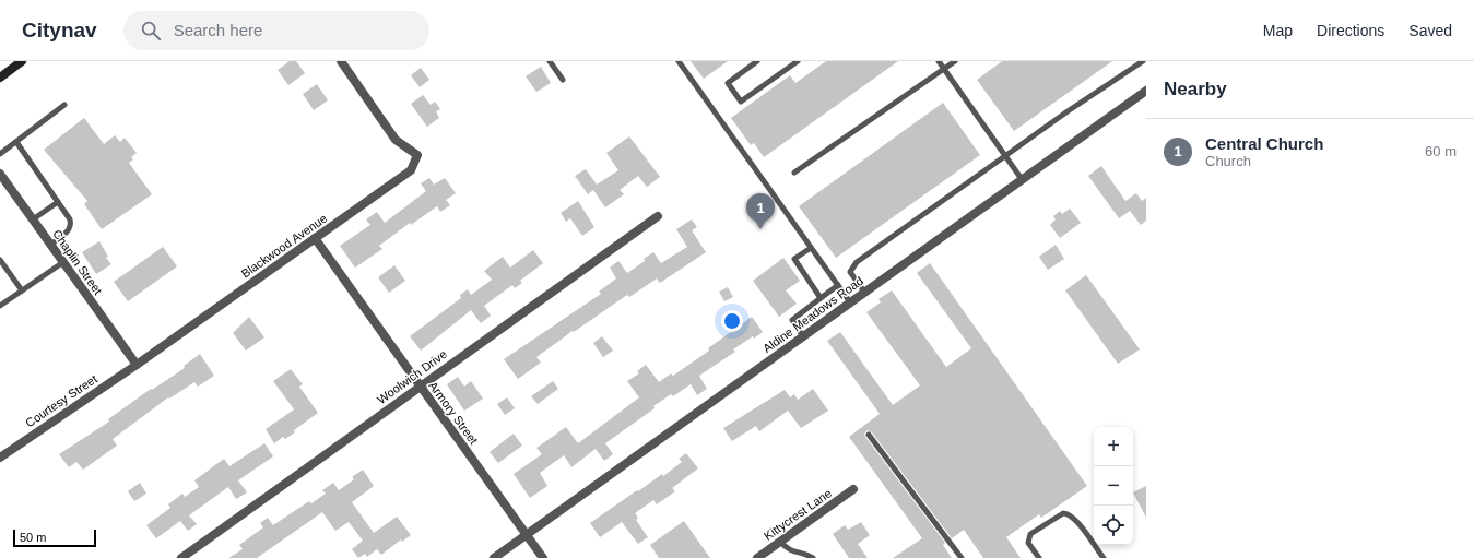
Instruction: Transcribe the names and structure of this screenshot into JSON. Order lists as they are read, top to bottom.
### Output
{
  "streets": {
    "street": [
      "Blackwood Avenue",
      "Chaplin Street",
      "Aldine Meadows Road",
      "Woolwich Drive",
      "Courtesy Street",
      "Armory Street",
      "Kittycrest Lane"
    ]
  },
  "crossings": [
    ["Blackwood Avenue", "Chaplin Street"],
    ["Blackwood Avenue", "Courtesy Street"],
    ["Blackwood Avenue", "Armory Street"],
    ["Chaplin Street", "Courtesy Street"],
    ["Aldine Meadows Road", "Armory Street"],
    ["Woolwich Drive", "Armory Street"]
  ],
  "scale_bar": "50 m",
  "page": {
    "header": "Citynav",
    "search": "Search here",
    "nav": ["Map", "Directions", "Saved"],
    "heading": "Nearby",
    "list": [
      {
        "mark": "1",
        "name": "Central Church",
        "note": "Church",
        "value": "60 m"
      }
    ],
    "pins": "1",
    "map_buttons": ["+", "−"],
    "scale": "50 m"
  }
}
